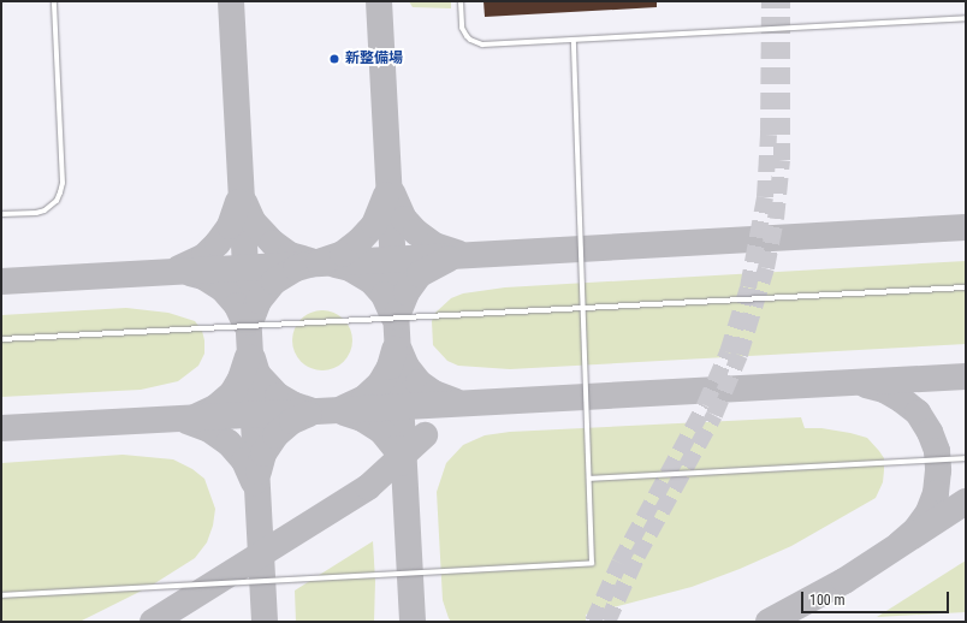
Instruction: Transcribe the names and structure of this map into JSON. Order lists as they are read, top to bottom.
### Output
{
  "places": ["新整備場"],
  "scale_bar": "100 m"
}
